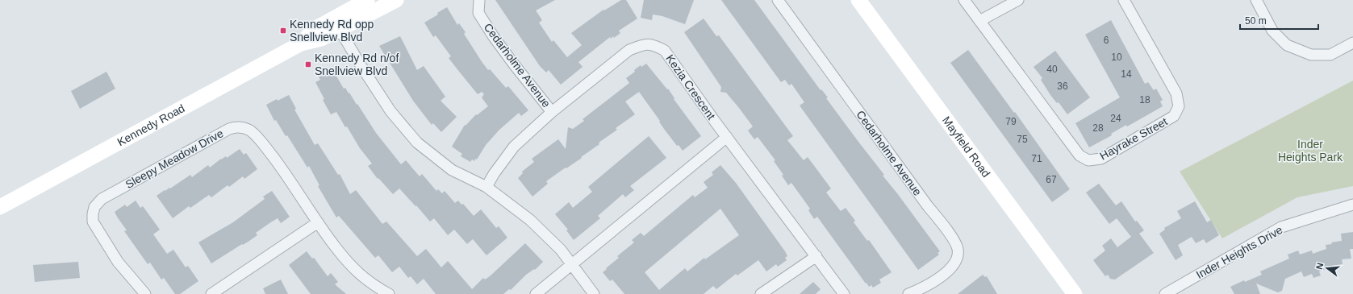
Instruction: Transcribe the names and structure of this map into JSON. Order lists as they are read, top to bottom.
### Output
{
  "streets": {
    "main road": ["Kennedy Road", "Mayfield Road"],
    "street": [
      "Cedarholme Avenue",
      "Kezia Crescent",
      "Hayrake Street",
      "Sleepy Meadow Drive",
      "Inder Heights Drive"
    ]
  },
  "crossings": [
    ["Cedarholme Avenue", "Kezia Crescent"]
  ],
  "parks": ["Inder Heights Park"],
  "places": {
    "transit": ["Kennedy Rd opp Snellview Blvd", "Kennedy Rd n/of Snellview Blvd"]
  },
  "house_numbers": [
    "6",
    "10",
    "40",
    "14",
    "36",
    "18",
    "24",
    "79",
    "28",
    "75",
    "71",
    "67"
  ],
  "scale_bar": "50 m",
  "north": "left"
}
